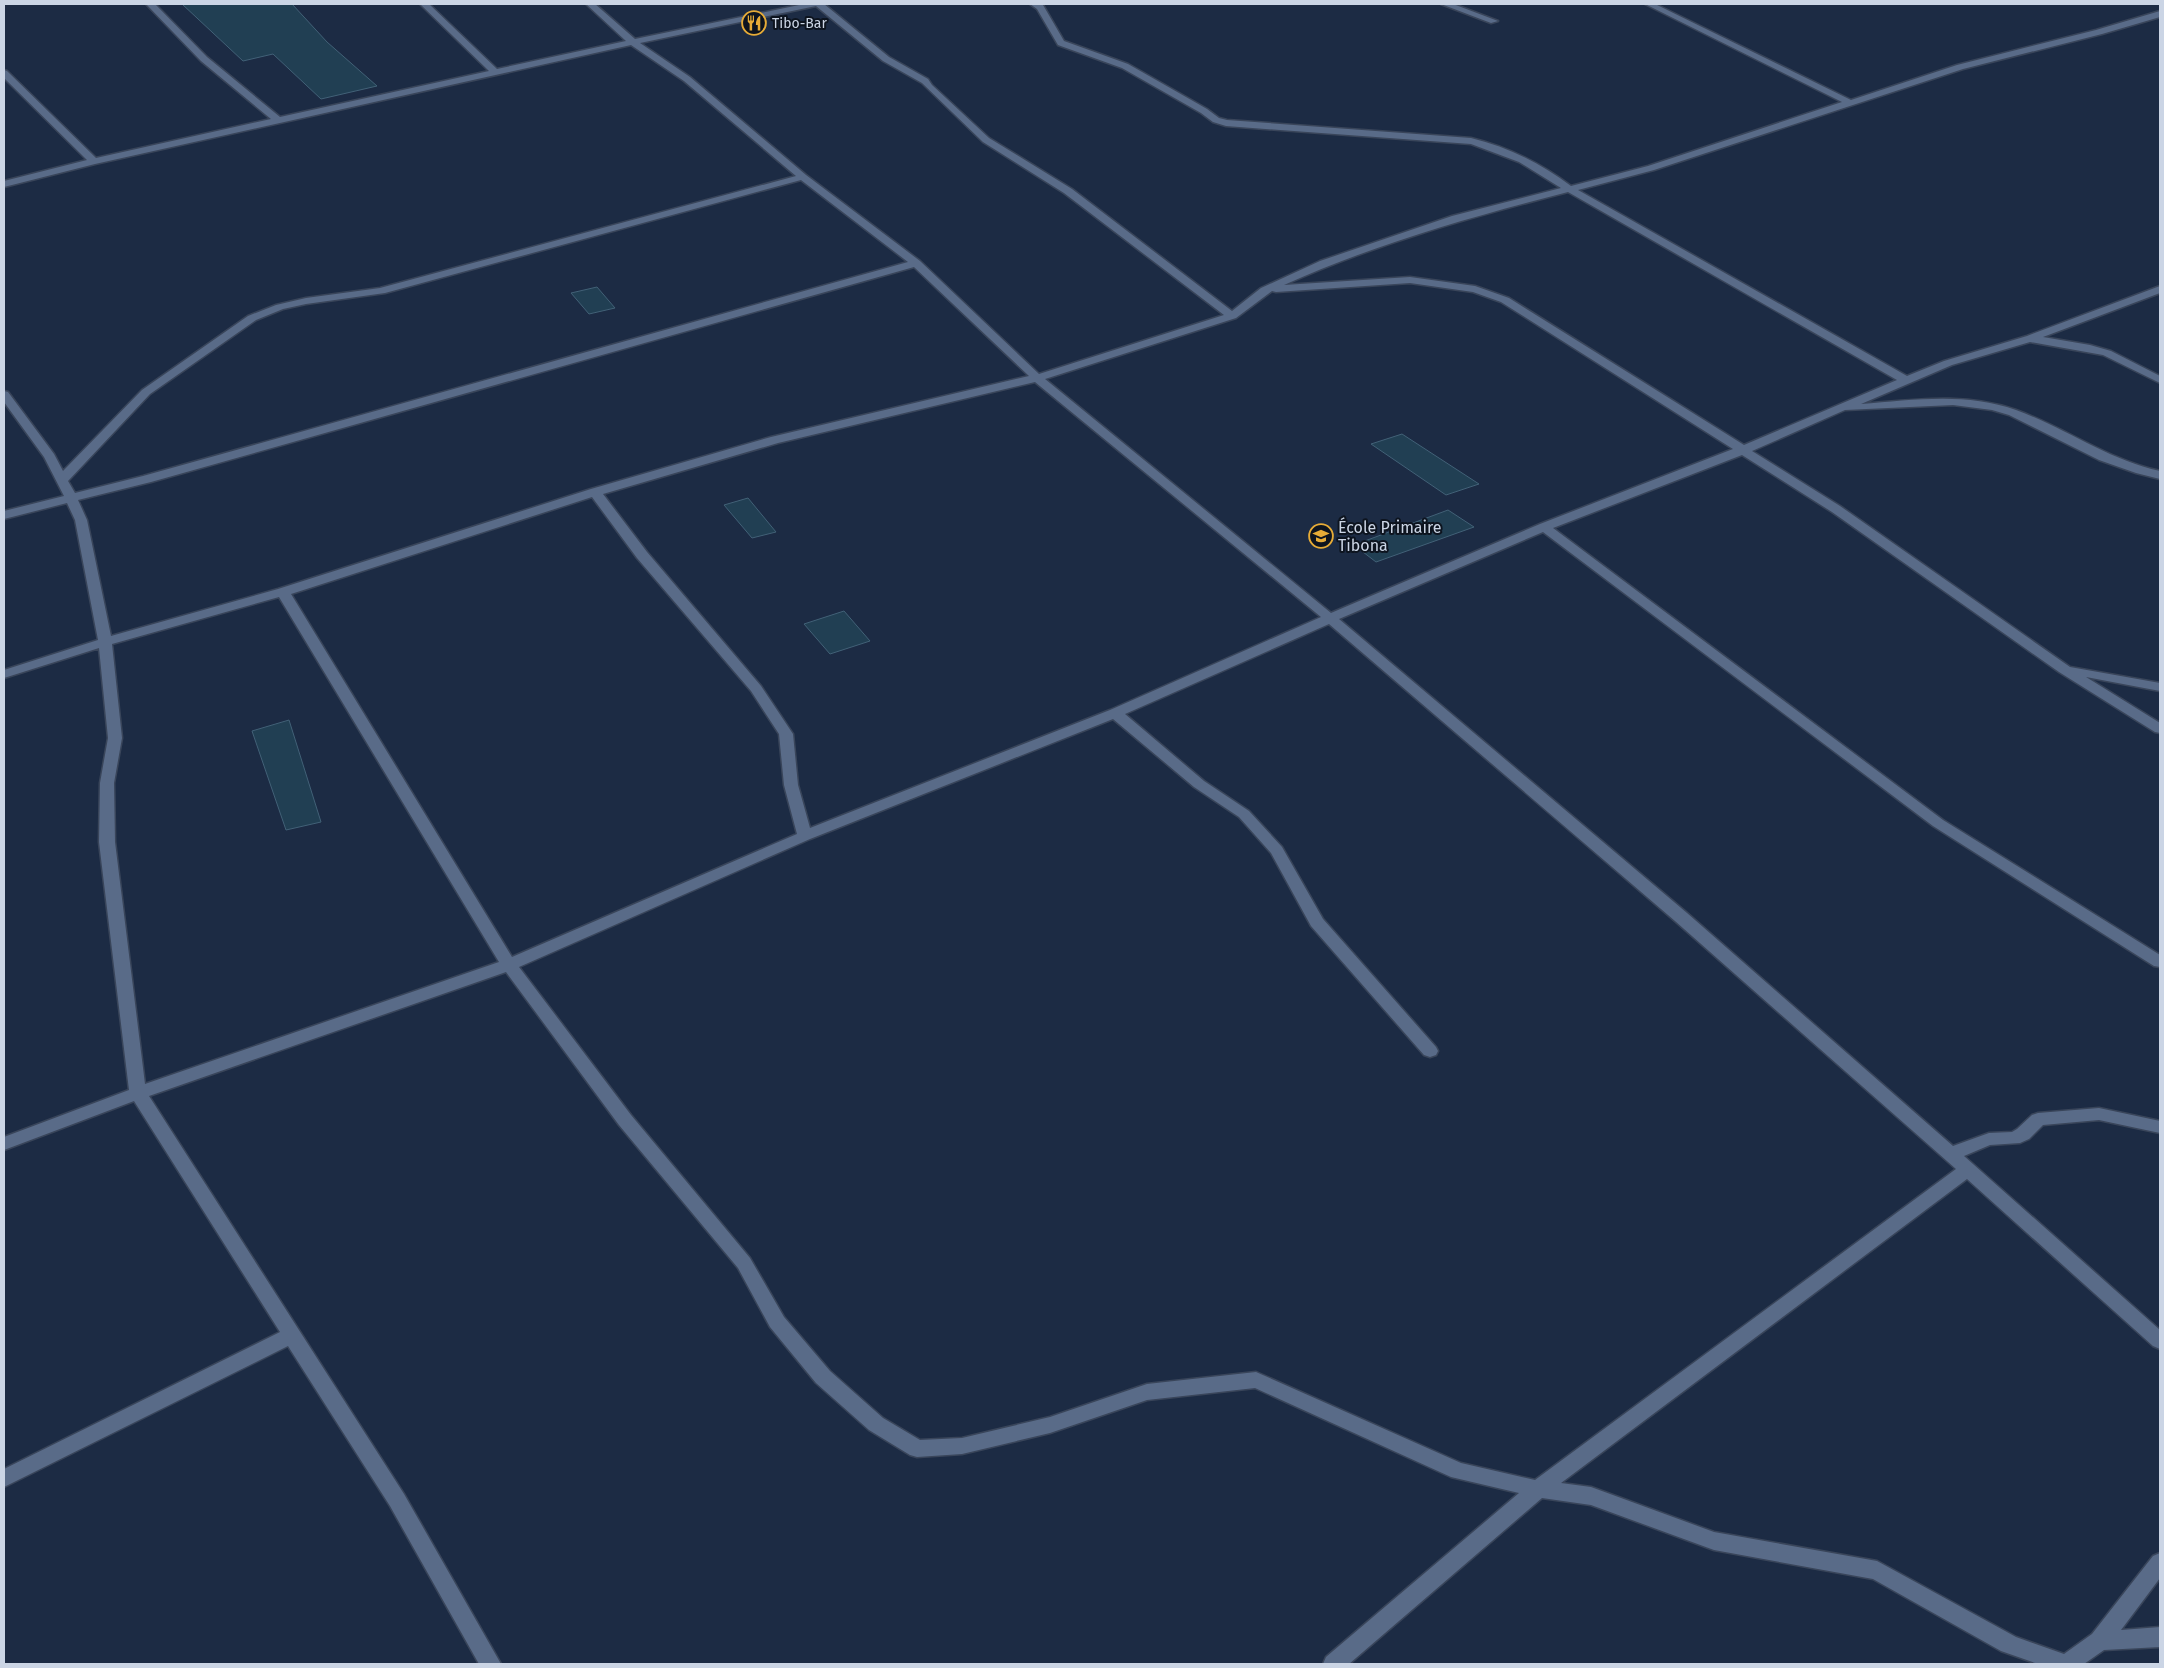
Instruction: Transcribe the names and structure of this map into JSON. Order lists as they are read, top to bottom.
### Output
{
  "places": {
    "restaurant": ["Tibo-Bar"],
    "school or university": ["École Primaire Tibona"]
  }
}
